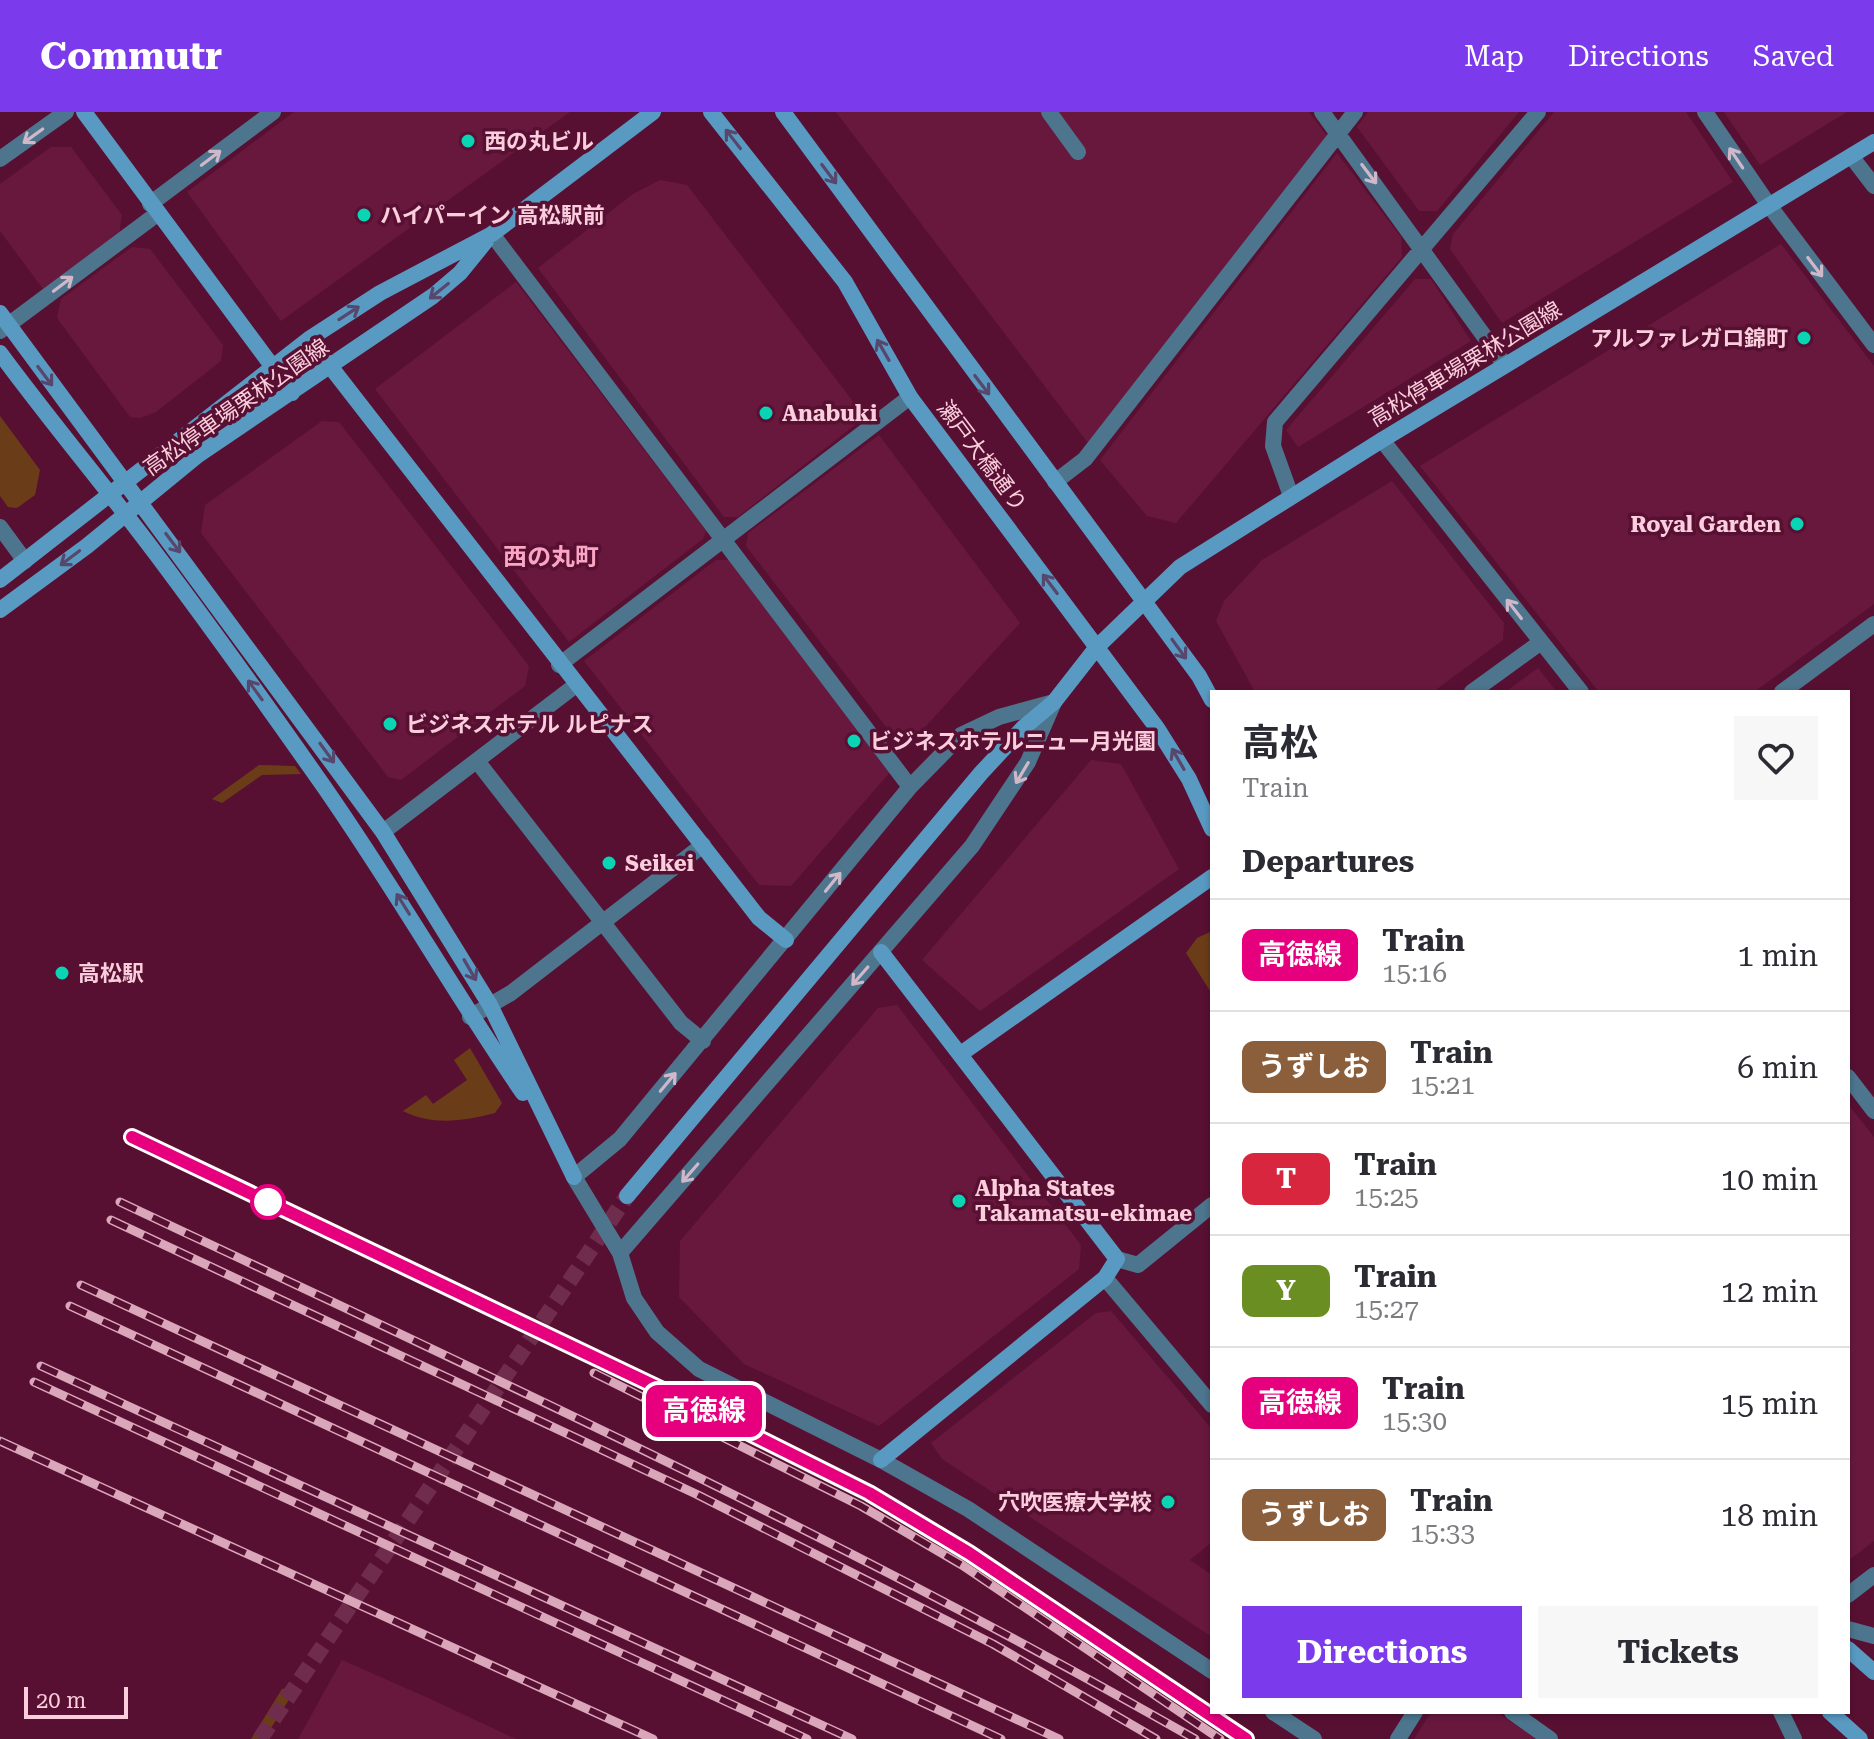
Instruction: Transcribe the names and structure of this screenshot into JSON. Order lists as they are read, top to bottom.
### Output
{
  "streets": {
    "street": ["高松停車場栗林公園線", "瀬戸大橋通り"]
  },
  "crossings": [
    ["高松停車場栗林公園線", "瀬戸大橋通り"]
  ],
  "districts": ["西の丸町"],
  "places": [
    "西の丸ビル",
    "ハイパーイン 高松駅前",
    "アルファレガロ錦町",
    "Anabuki",
    "Royal Garden",
    "ビジネスホテル ルピナス",
    "ビジネスホテルニュー月光園",
    "Seikei",
    "高松駅",
    "Alpha States Takamatsu-ekimae",
    "穴吹医療大学校"
  ],
  "scale_bar": "20 m",
  "page": {
    "header": "Commutr",
    "nav": ["Map", "Directions", "Saved"],
    "on_map": "高徳線",
    "heading": [
      ["高松", "Train"],
      "Departures"
    ],
    "list": [
      {
        "mark": "高徳線",
        "name": "Train",
        "note": "15:16",
        "value": "1 min"
      },
      {
        "mark": "うずしお",
        "name": "Train",
        "note": "15:21",
        "value": "6 min"
      },
      {
        "mark": "T",
        "name": "Train",
        "note": "15:25",
        "value": "10 min"
      },
      {
        "mark": "Y",
        "name": "Train",
        "note": "15:27",
        "value": "12 min"
      },
      {
        "mark": "高徳線",
        "name": "Train",
        "note": "15:30",
        "value": "15 min"
      },
      {
        "mark": "うずしお",
        "name": "Train",
        "note": "15:33",
        "value": "18 min"
      }
    ],
    "buttons": ["Directions", "Tickets"],
    "scale": "20 m"
  }
}
